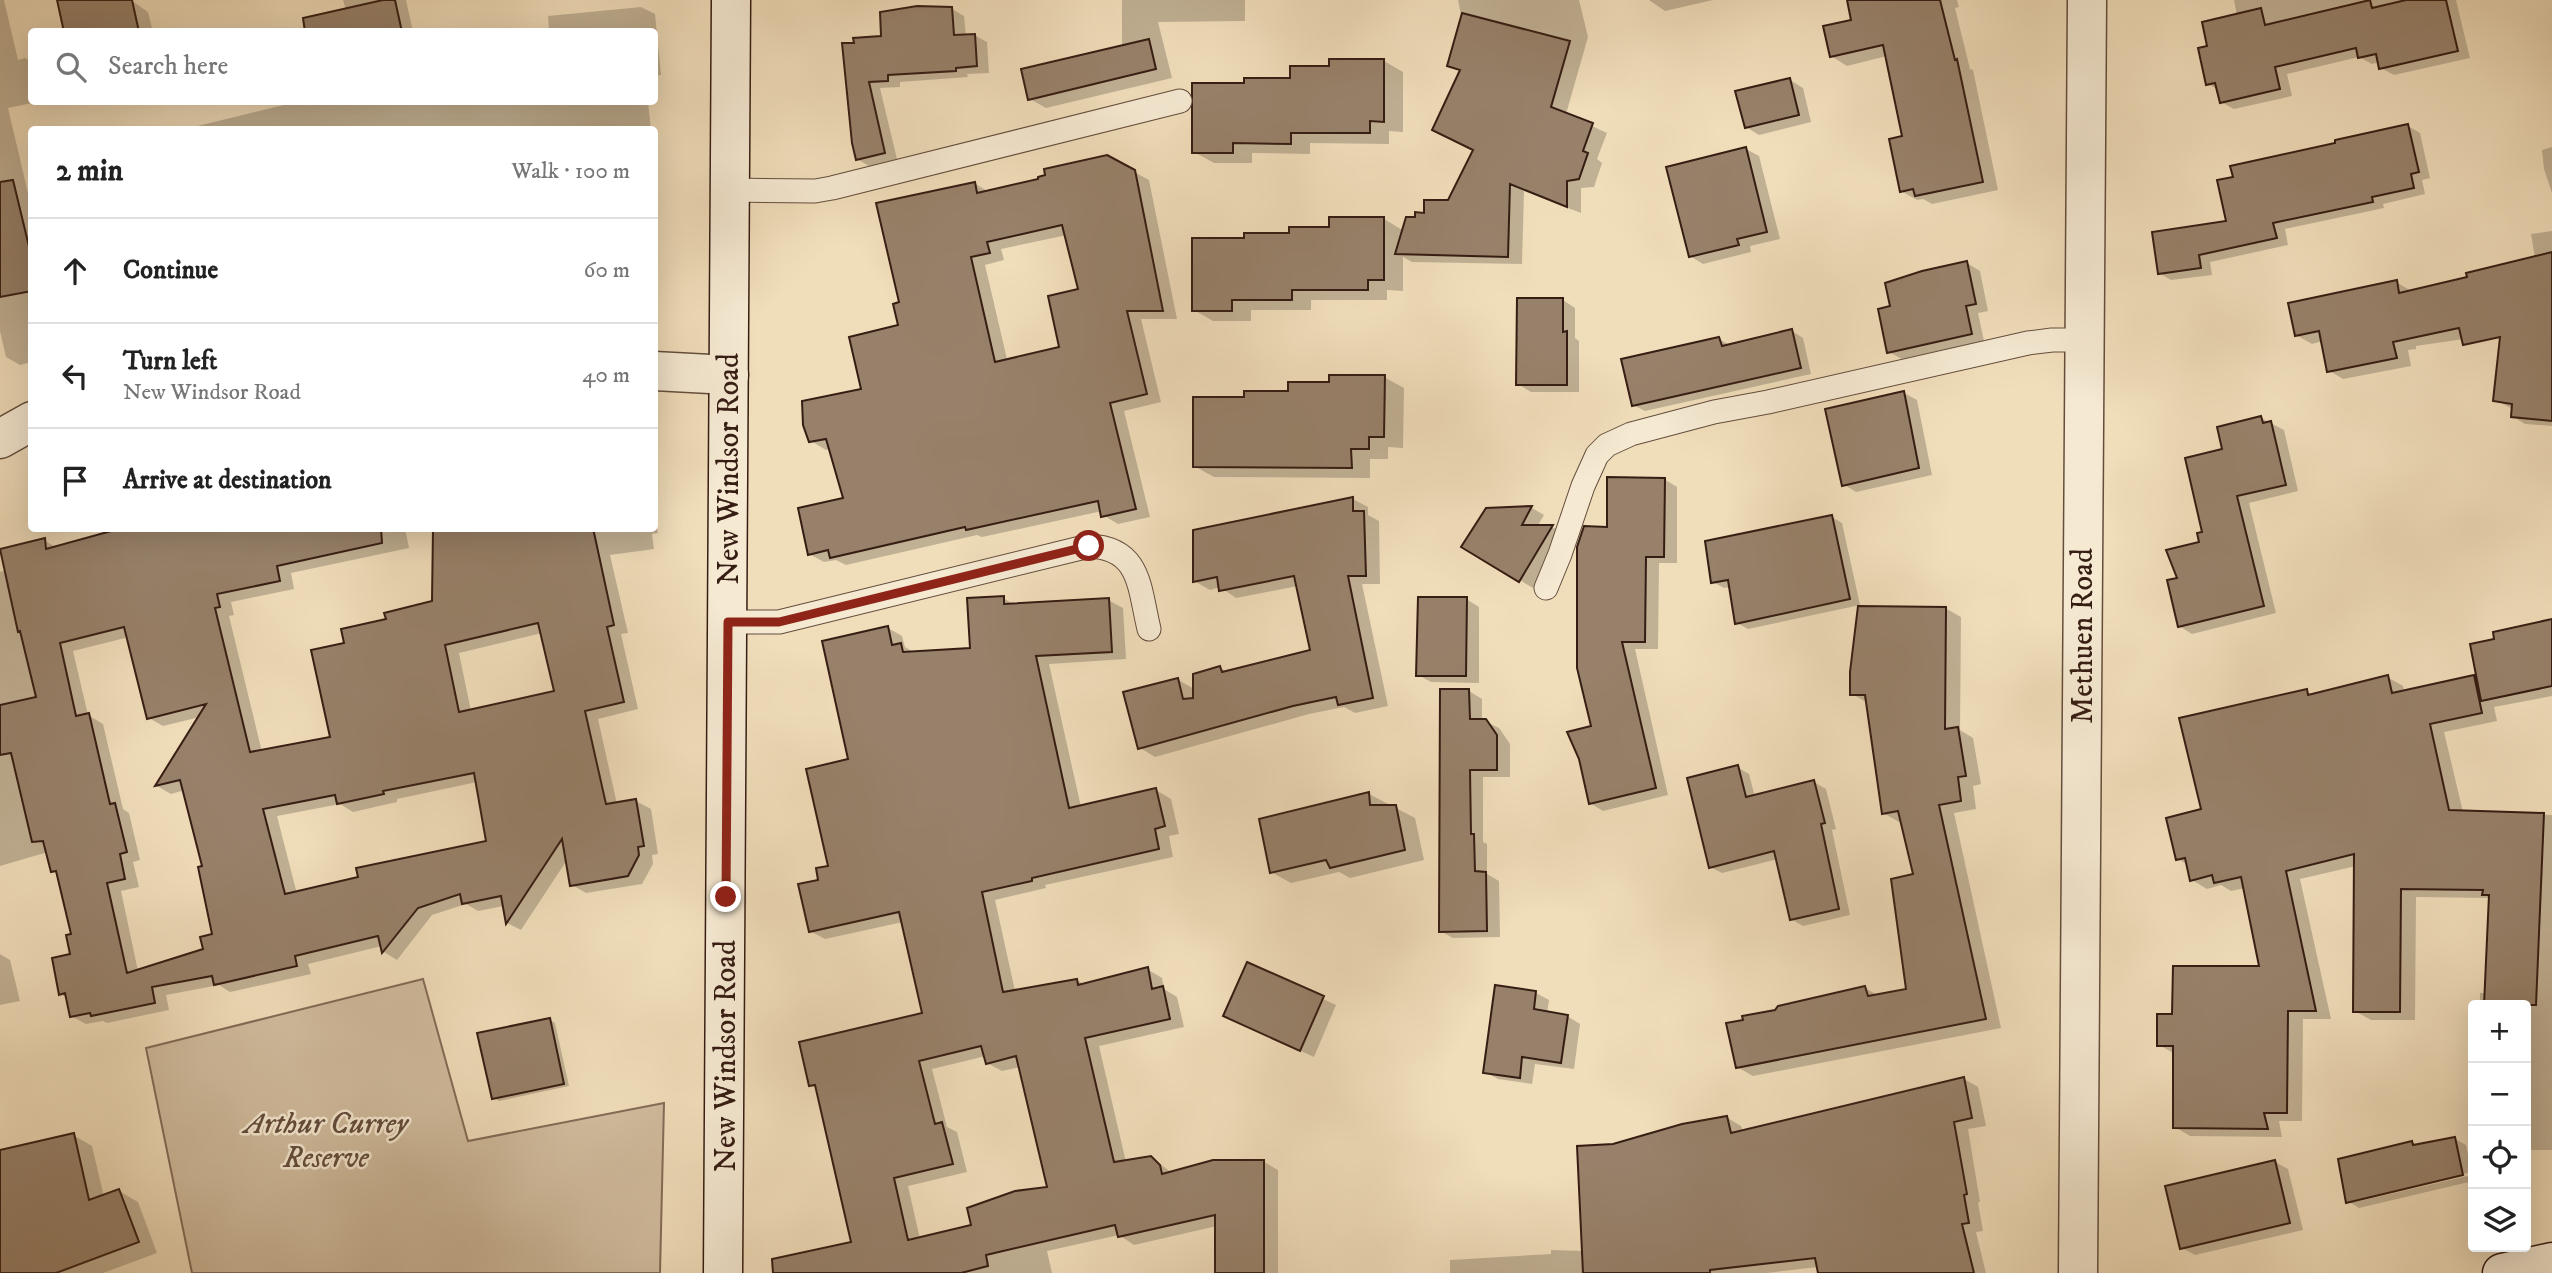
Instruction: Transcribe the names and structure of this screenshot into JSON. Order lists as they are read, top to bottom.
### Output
{
  "streets": {
    "street": ["New Windsor Road", "Methuen Road"]
  },
  "parks": ["Arthur Currey Reserve"],
  "page": {
    "search": "Search here",
    "heading": ["2 min", "Walk · 100 m"],
    "list": [
      ["Continue", "60 m"],
      ["Turn left", "New Windsor Road", "40 m"],
      "Arrive at destination"
    ],
    "map_buttons": ["+", "−"]
  }
}
